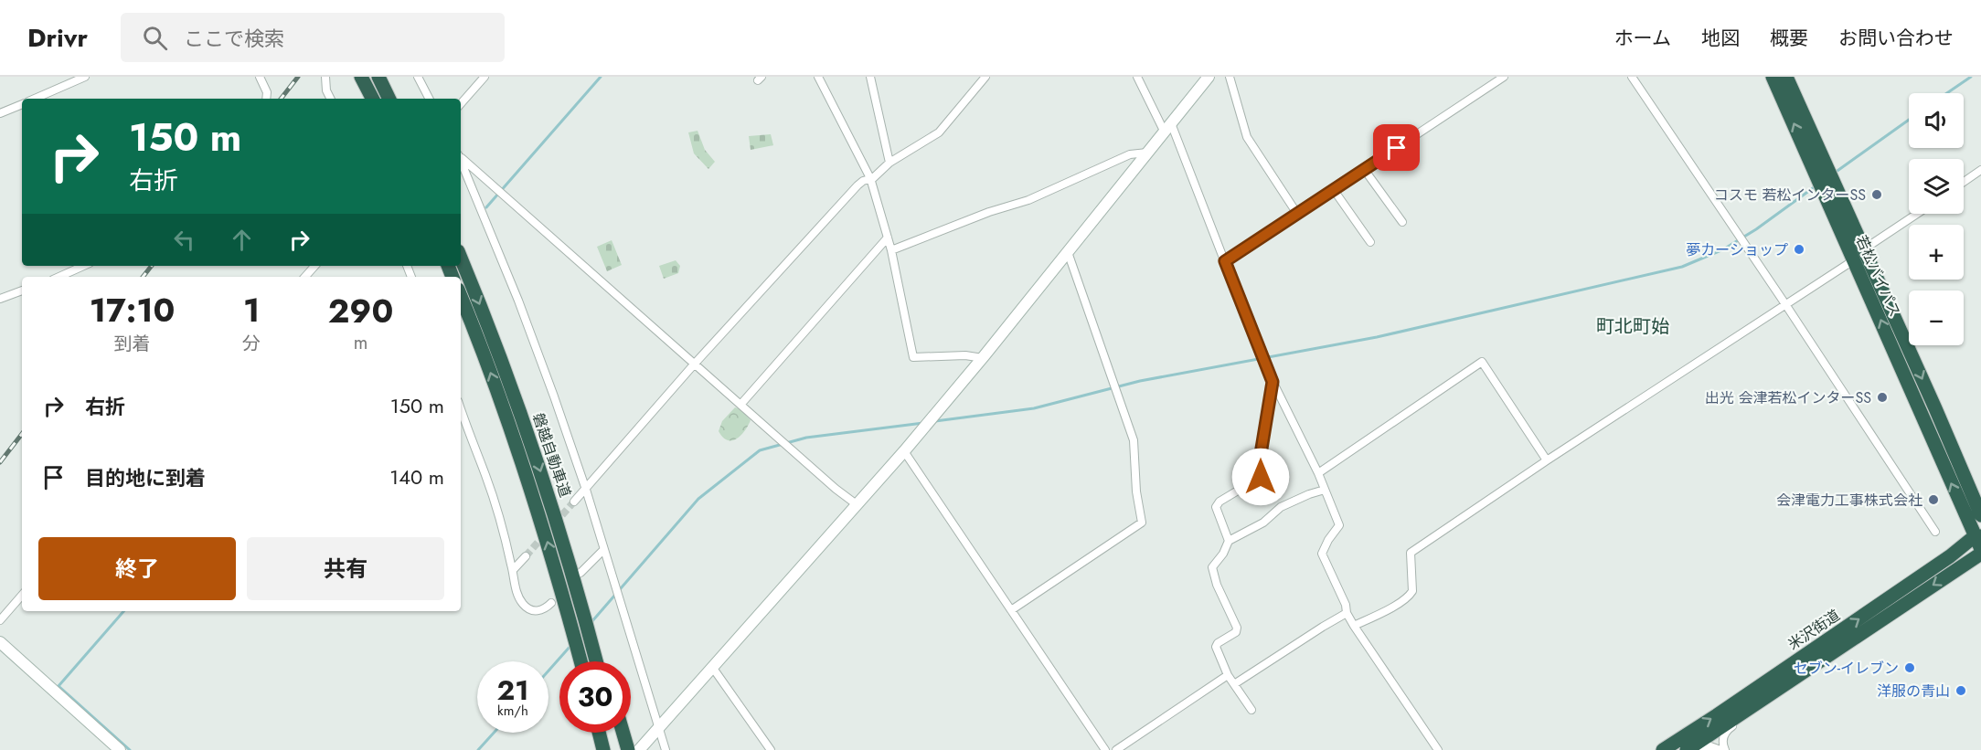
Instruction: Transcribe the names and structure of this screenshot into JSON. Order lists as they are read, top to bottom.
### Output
{
  "streets": {
    "highway": ["若松バイパス", "磐越自動車道", "米沢街道"]
  },
  "crossings": [
    ["若松バイパス", "米沢街道"]
  ],
  "districts": ["町北町始"],
  "places": [
    "コスモ 若松インターSS",
    "夢カーショップ",
    "出光 会津若松インターSS",
    "会津電力工事株式会社",
    "セブン-イレブン",
    "洋服の青山"
  ],
  "page": {
    "header": "Drivr",
    "search": "ここで検索",
    "nav": [
      "ホーム",
      "地図",
      "概要",
      "お問い合わせ"
    ],
    "map_buttons": ["+", "−"],
    "turn": ["150 m", "右折"],
    "eta": [
      "17:10",
      "到着",
      "1",
      "分",
      "290",
      "m"
    ],
    "list": [
      {
        "name": "右折",
        "value": "150 m"
      },
      {
        "name": "目的地に到着",
        "value": "140 m"
      }
    ],
    "buttons": ["終了", "共有"],
    "speed": "21 km/h",
    "limit": "30"
  }
}
